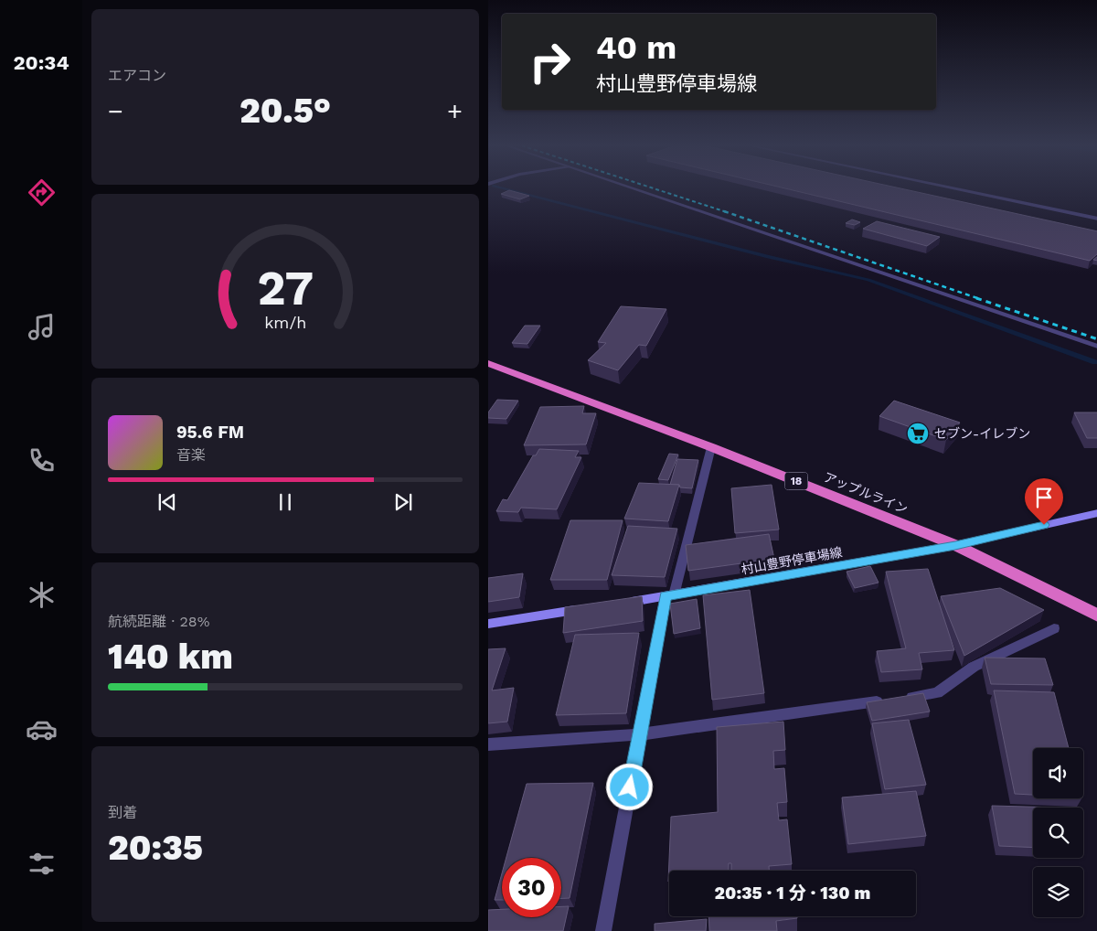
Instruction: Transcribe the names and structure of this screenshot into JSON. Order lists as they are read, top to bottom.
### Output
{
  "streets": {
    "highway": ["18", "アップルライン"],
    "main road": ["村山豊野停車場線"]
  },
  "crossings": [
    ["アップルライン", "村山豊野停車場線"]
  ],
  "places": {
    "supermarket": ["セブン-イレブン"]
  },
  "page": {
    "tabs": "20:34",
    "tile": [
      "エアコン",
      ["航続距離 · 28%", "140 km"],
      ["到着", "20:35"]
    ],
    "turn": ["40 m", "村山豊野停車場線"],
    "heat": ["−", "20.5°", "+"],
    "song": ["95.6 FM", "音楽"],
    "limit": "30",
    "trip": "20:35 · 1 分 · 130 m",
    "gauge": ["27", "km/h"]
  }
}
